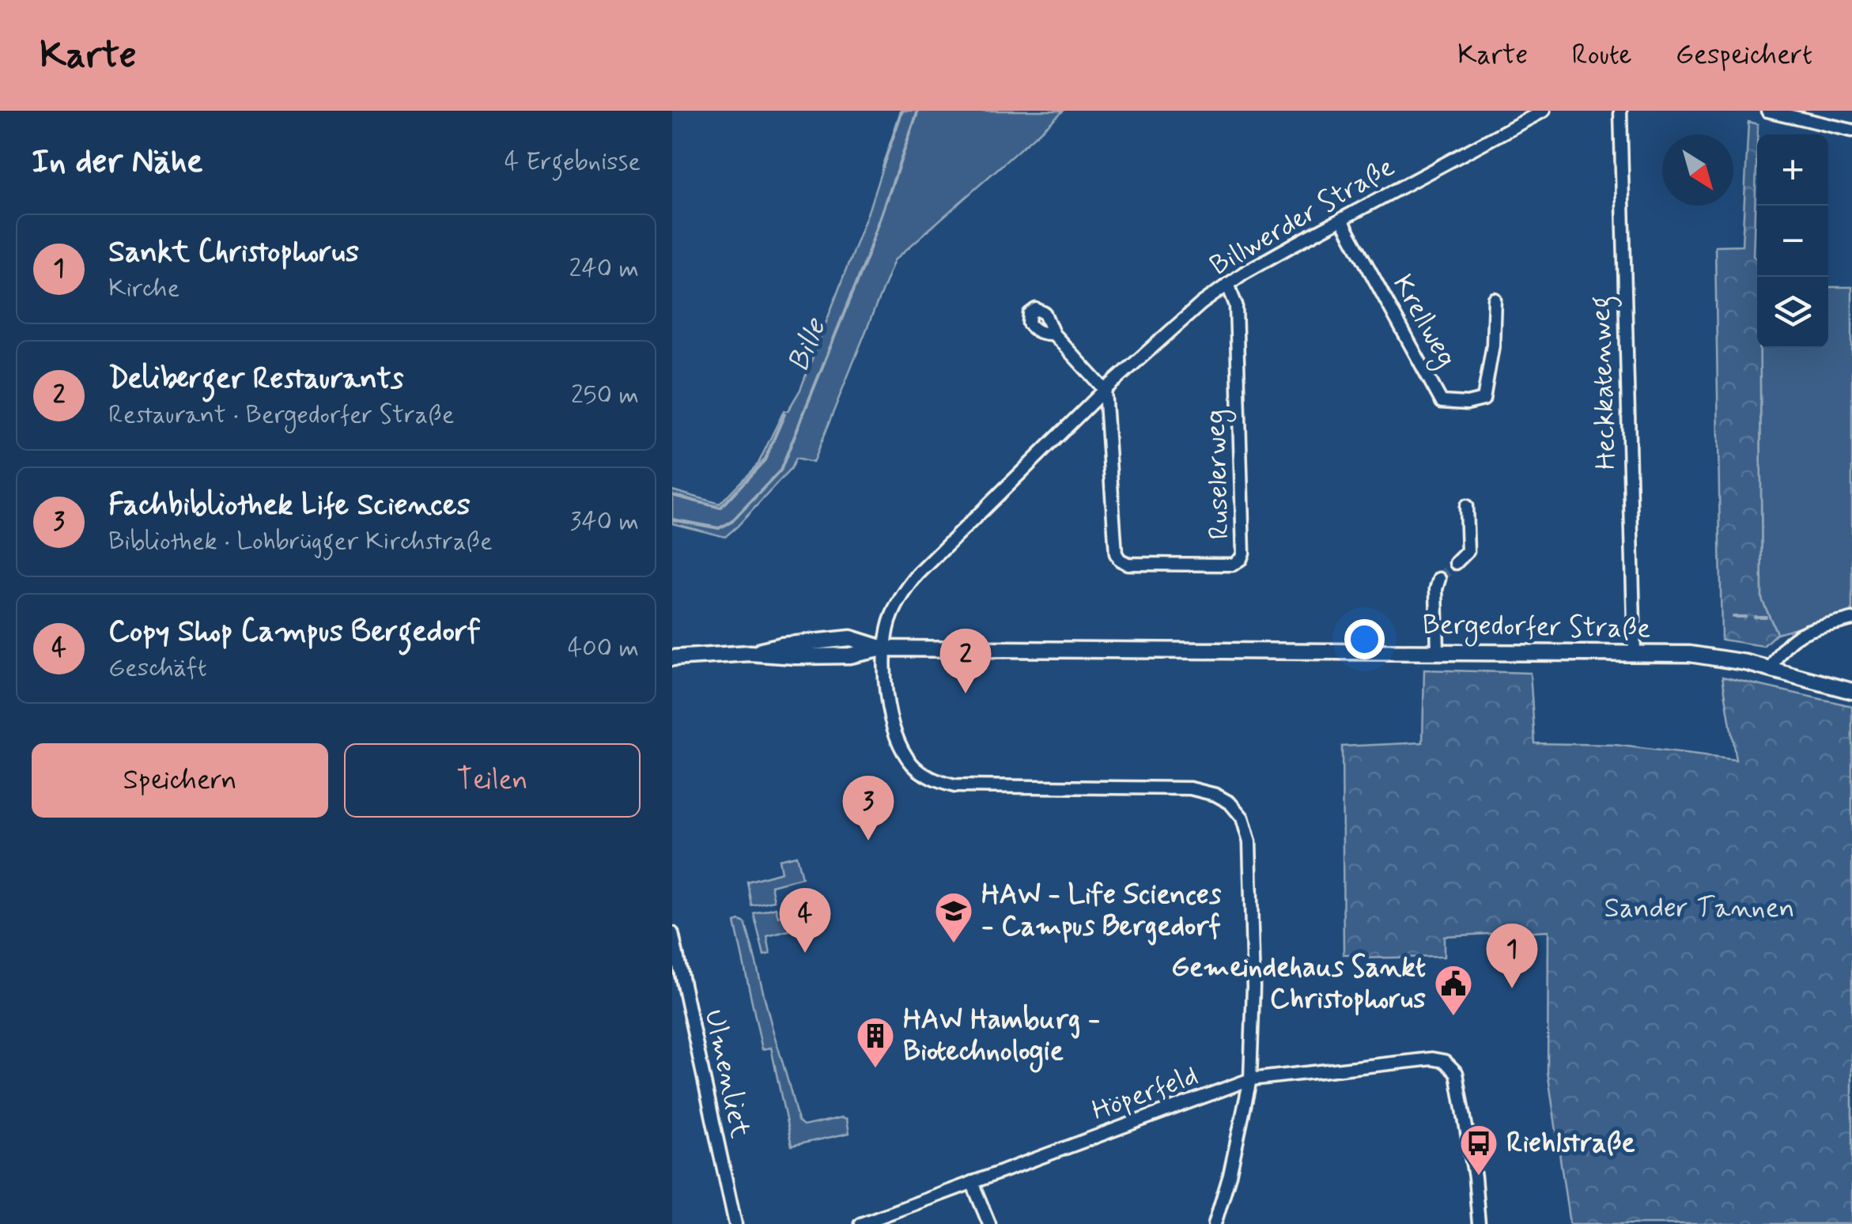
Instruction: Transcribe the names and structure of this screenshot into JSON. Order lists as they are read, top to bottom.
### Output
{
  "streets": {
    "main road": ["Bergedorfer Straße"],
    "street": [
      "Billwerder Straße",
      "Krellweg",
      "Heckkatenweg",
      "Ruselerweg",
      "Ulmenliet",
      "Höperfeld"
    ]
  },
  "crossings": [
    ["Billwerder Straße", "Krellweg"],
    ["Billwerder Straße", "Ruselerweg"],
    ["Billwerder Straße", "Bergedorfer Straße"],
    ["Heckkatenweg", "Bergedorfer Straße"]
  ],
  "water": ["Bille"],
  "parks": ["Sander Tannen"],
  "places": {
    "school or university": ["HAW - Life Sciences - Campus Bergedorf"],
    "public building": ["Gemeindehaus Sankt Christophorus"],
    "building": ["HAW Hamburg - Biotechnologie"],
    "bus stop": ["Riehlstraße"]
  },
  "north": "bottom right",
  "page": {
    "header": "Karte",
    "nav": ["Karte", "Route", "Gespeichert"],
    "heading": ["In der Nähe", "4 Ergebnisse"],
    "map_buttons": ["+", "−"],
    "list": [
      {
        "mark": "1",
        "name": "Sankt Christophorus",
        "note": "Kirche",
        "value": "240 m"
      },
      {
        "mark": "2",
        "name": "Deliberger Restaurants",
        "note": "Restaurant · Bergedorfer Straße",
        "value": "250 m"
      },
      {
        "mark": "3",
        "name": "Fachbibliothek Life Sciences",
        "note": "Bibliothek · Lohbrügger Kirchstraße",
        "value": "340 m"
      },
      {
        "mark": "4",
        "name": "Copy Shop Campus Bergedorf",
        "note": "Geschäft",
        "value": "400 m"
      }
    ],
    "pins": [
      "2",
      "3",
      "4",
      "1"
    ],
    "buttons": ["Speichern", "Teilen"]
  }
}
